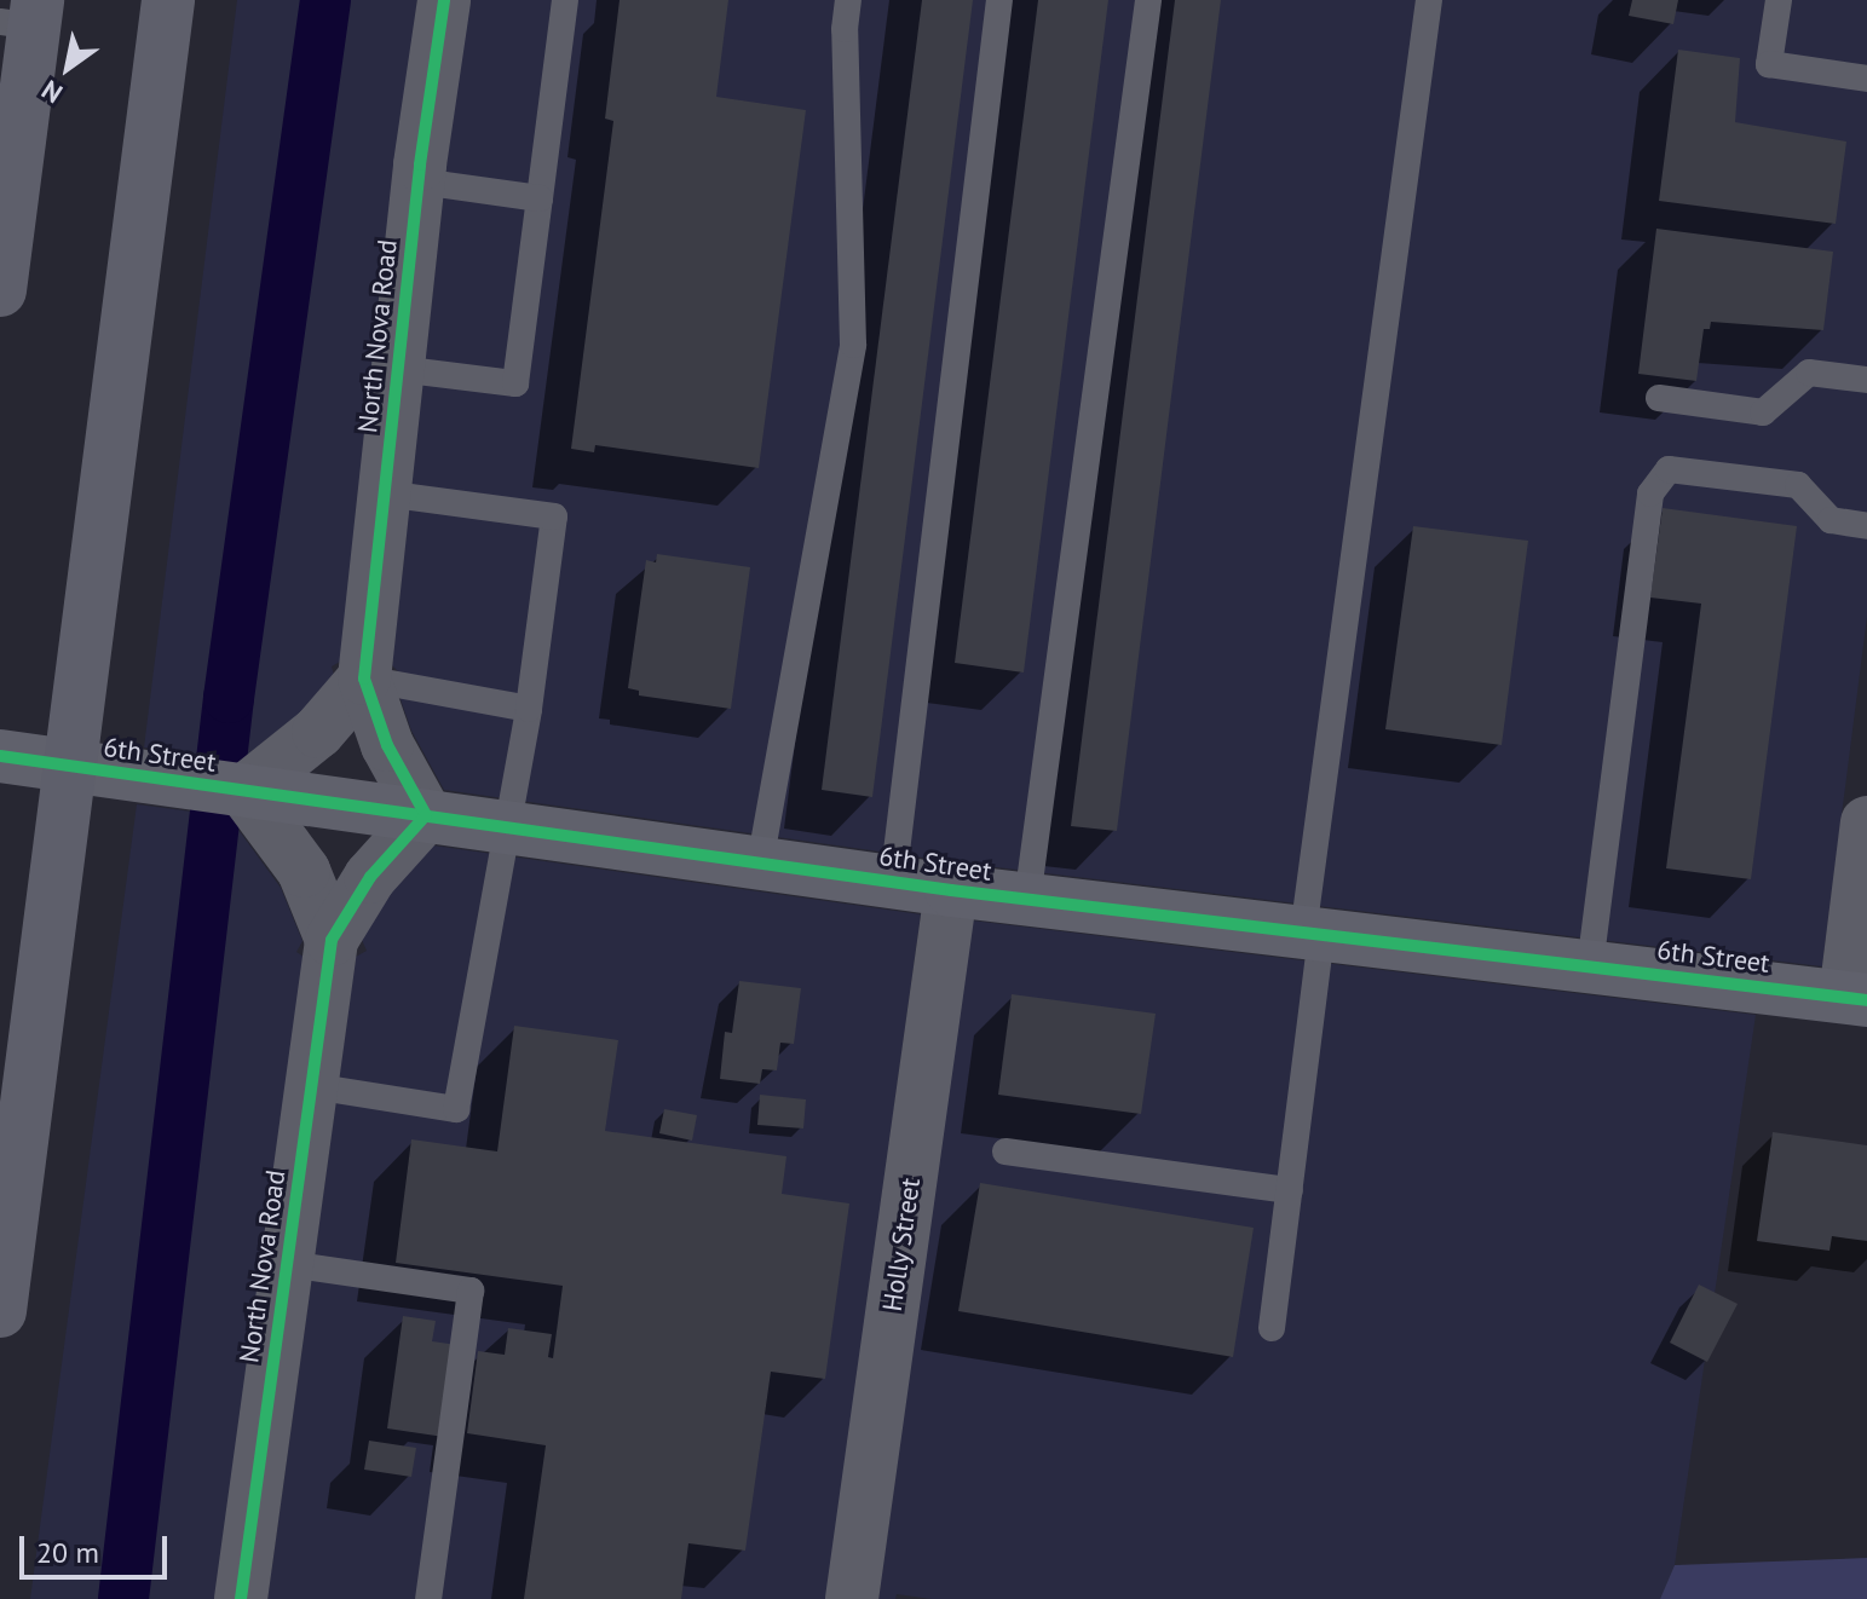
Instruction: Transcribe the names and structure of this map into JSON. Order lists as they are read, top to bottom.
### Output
{
  "streets": {
    "street": ["North Nova Road", "6th Street", "Holly Street"]
  },
  "crossings": [
    ["6th Street", "Holly Street"]
  ],
  "scale_bar": "20 m",
  "north": "bottom left"
}
